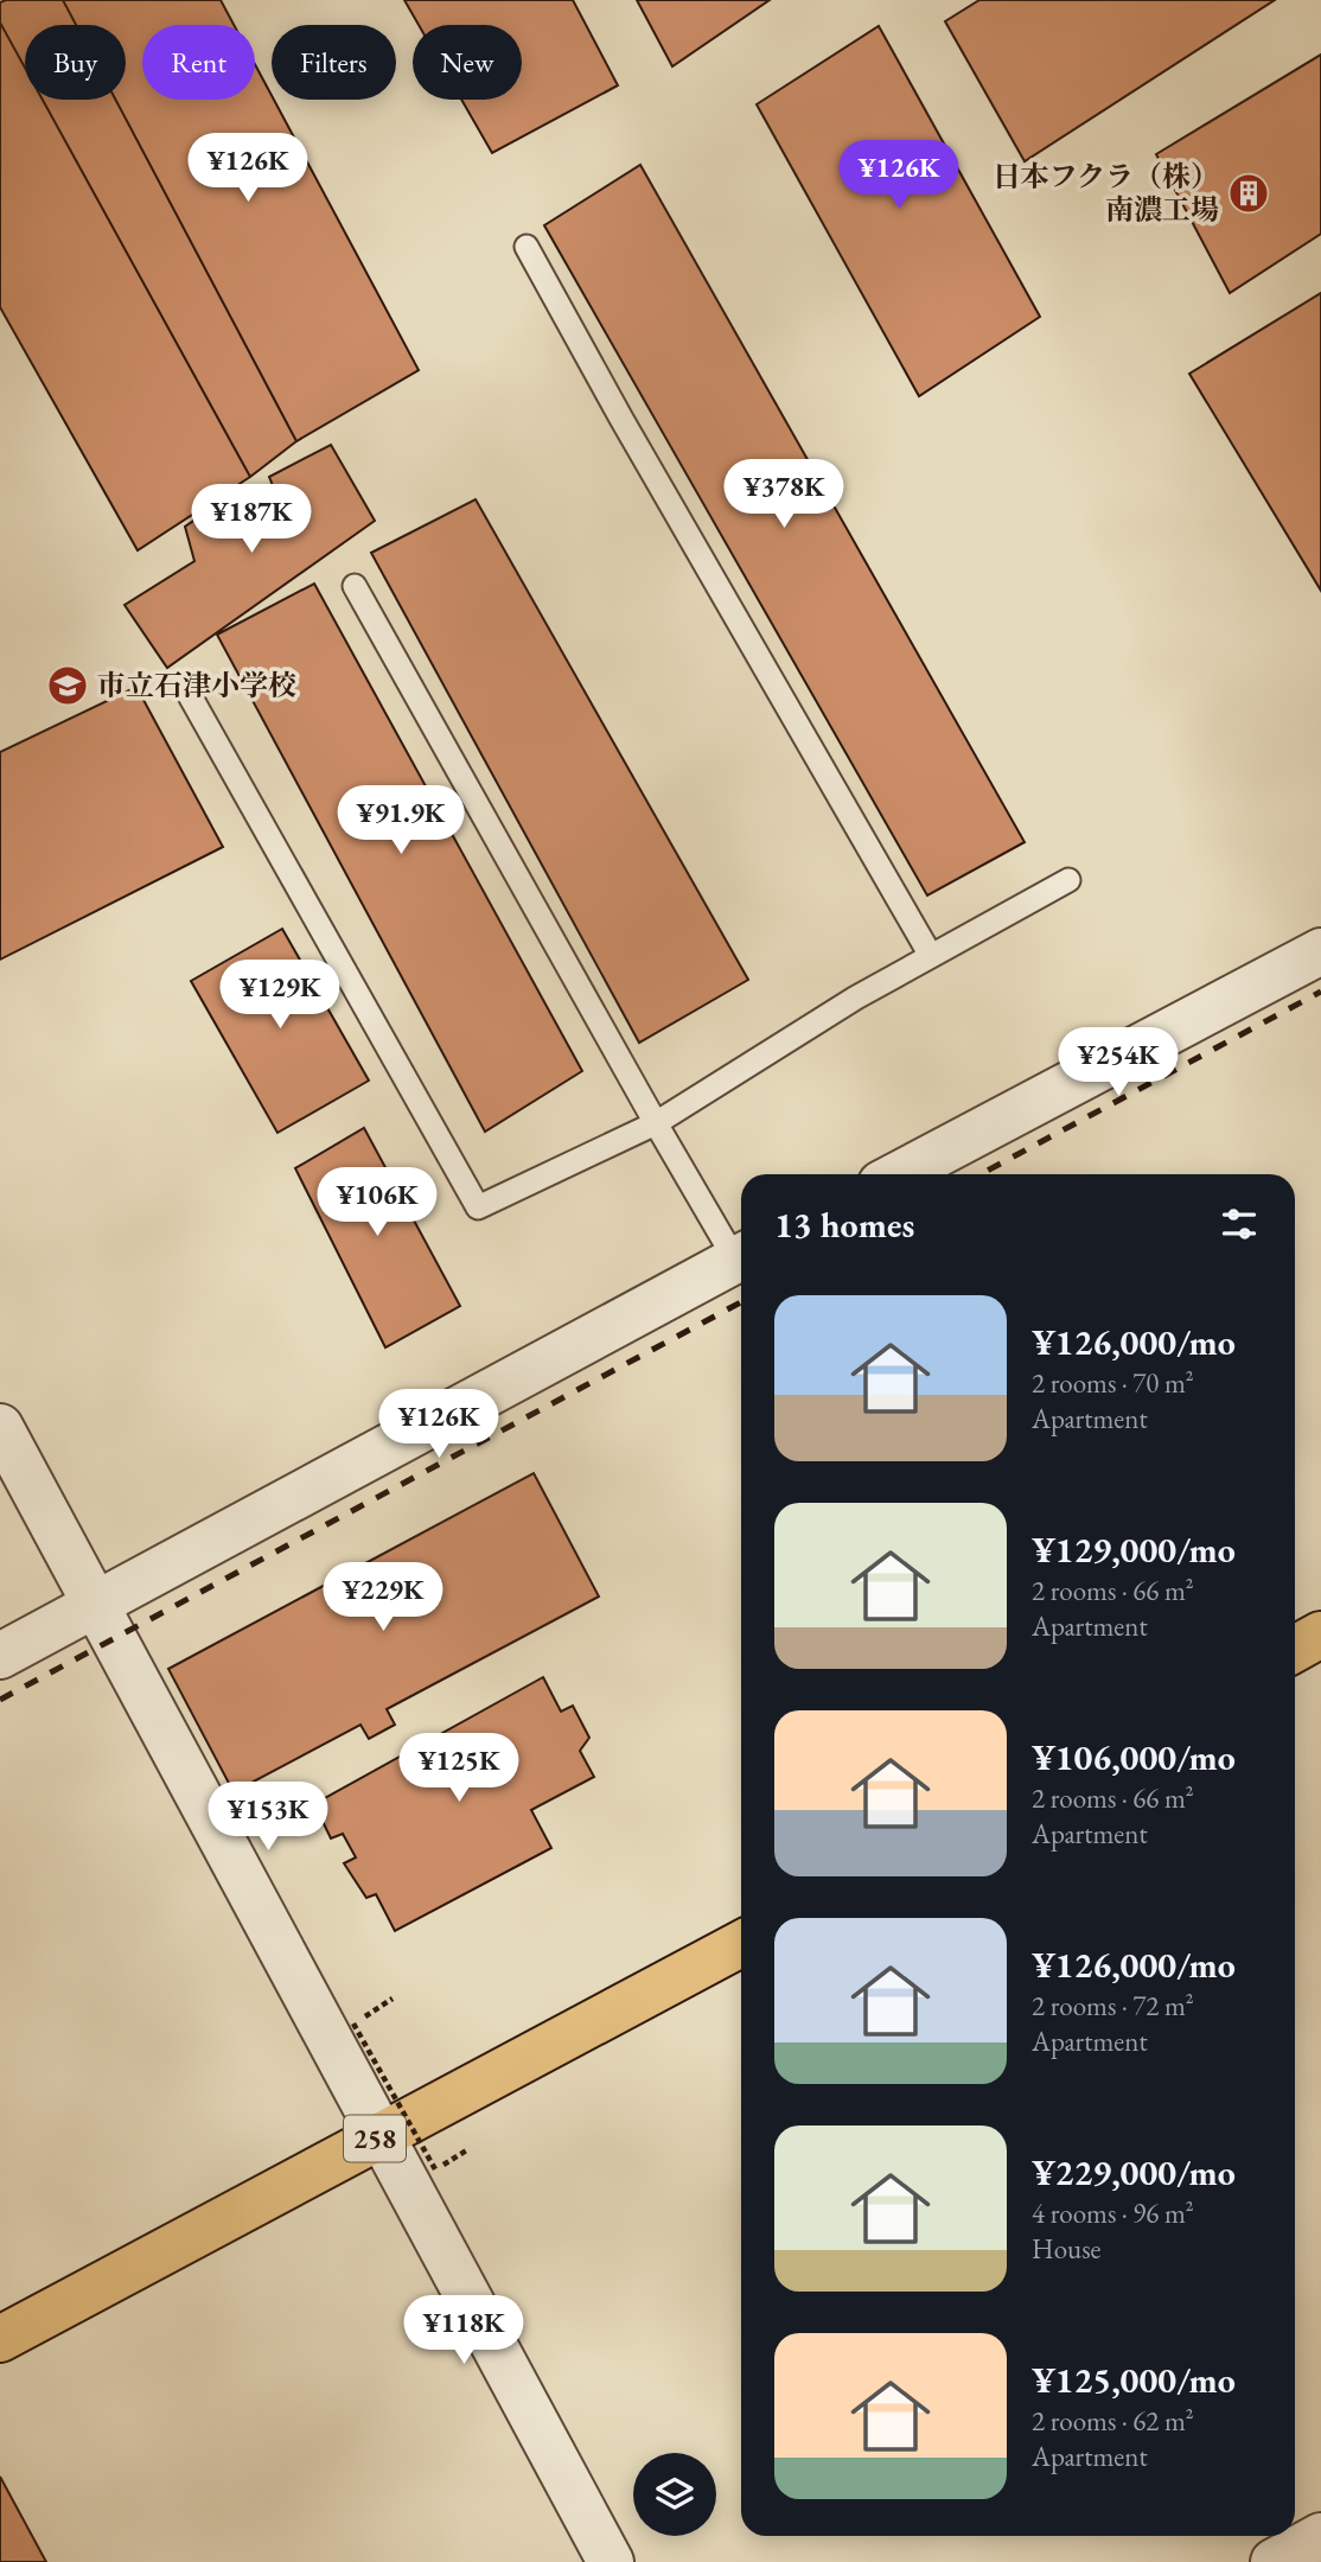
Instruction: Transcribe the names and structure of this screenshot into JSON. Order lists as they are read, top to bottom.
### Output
{
  "streets": {
    "highway": ["258"]
  },
  "places": {
    "building": ["日本フクラ（株） 南濃工場"],
    "school or university": ["市立石津小学校"]
  },
  "page": {
    "chip": [
      "Buy",
      "Rent",
      "Filters",
      "New"
    ],
    "price": [
      "¥126K",
      "¥126K",
      "¥378K",
      "¥187K",
      "¥91.9K",
      "¥129K",
      "¥254K",
      "¥106K",
      "¥126K",
      "¥229K",
      "¥125K",
      "¥153K",
      "¥118K"
    ],
    "heading": "13 homes",
    "list": [
      {
        "name": "¥126,000/mo",
        "note": "2 rooms · 70 m² · Apartment"
      },
      {
        "name": "¥129,000/mo",
        "note": "2 rooms · 66 m² · Apartment"
      },
      {
        "name": "¥106,000/mo",
        "note": "2 rooms · 66 m² · Apartment"
      },
      {
        "name": "¥126,000/mo",
        "note": "2 rooms · 72 m² · Apartment"
      },
      {
        "name": "¥229,000/mo",
        "note": "4 rooms · 96 m² · House"
      },
      {
        "name": "¥125,000/mo",
        "note": "2 rooms · 62 m² · Apartment"
      }
    ]
  }
}
